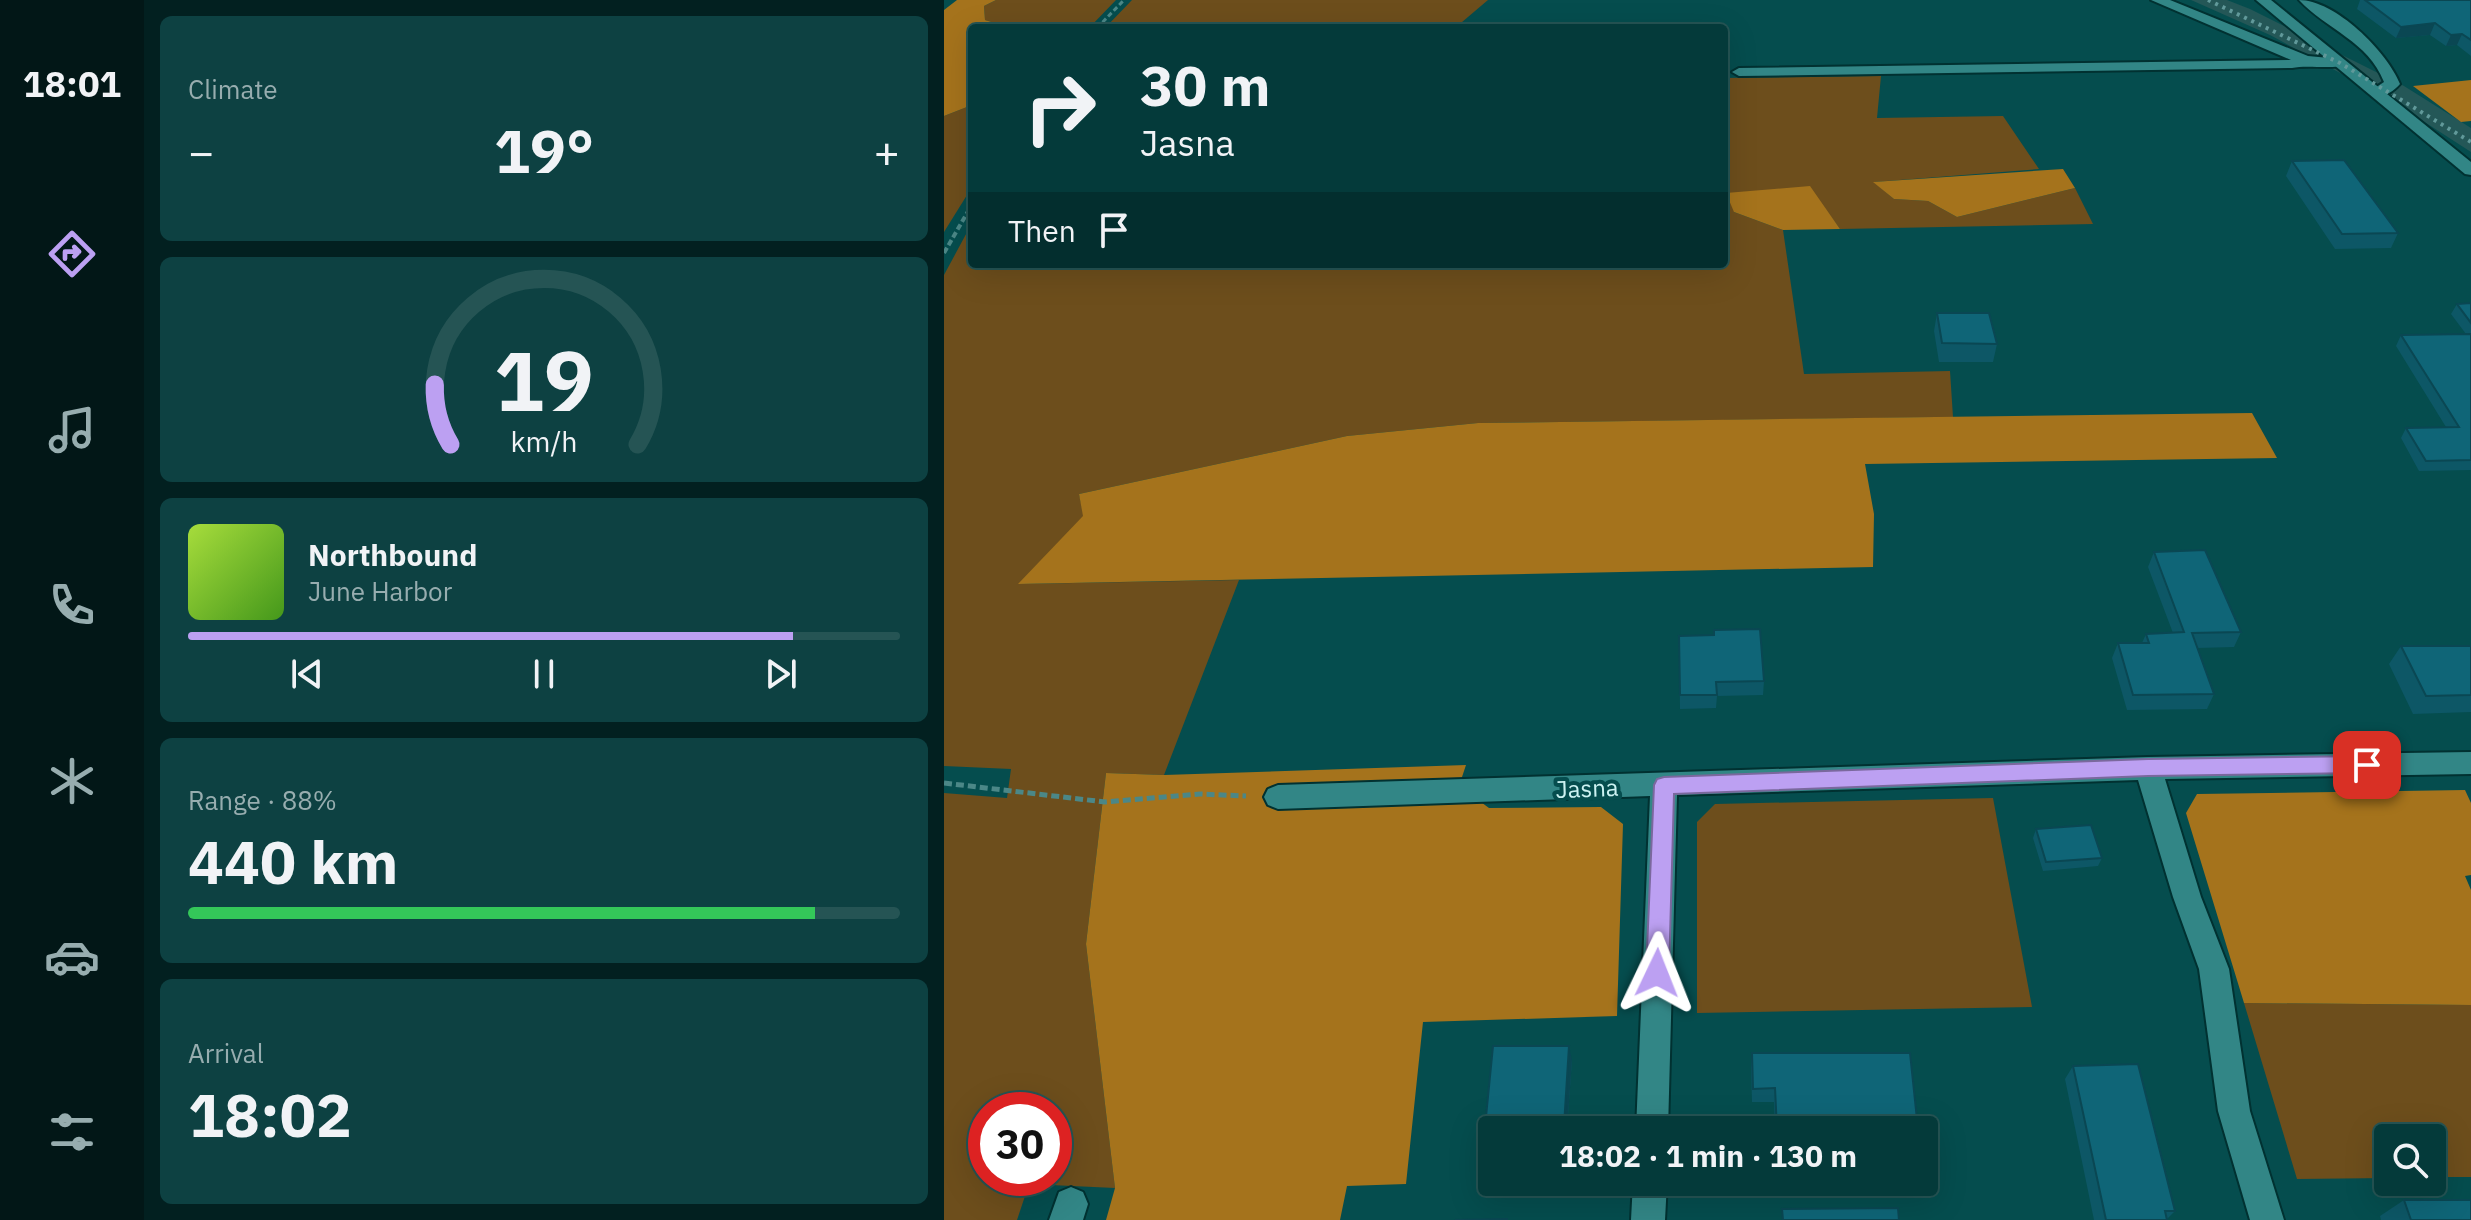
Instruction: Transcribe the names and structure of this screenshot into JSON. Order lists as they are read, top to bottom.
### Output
{
  "streets": {
    "street": ["Jasna"]
  },
  "page": {
    "tabs": "18:01",
    "tile": [
      "Climate",
      ["Range · 88%", "440 km"],
      ["Arrival", "18:02"]
    ],
    "turn": ["30 m", "Jasna"],
    "heat": ["−", "19°", "+"],
    "then": "Then",
    "song": ["Northbound", "June Harbor"],
    "limit": "30",
    "trip": "18:02 · 1 min · 130 m",
    "gauge": ["19", "km/h"]
  }
}
